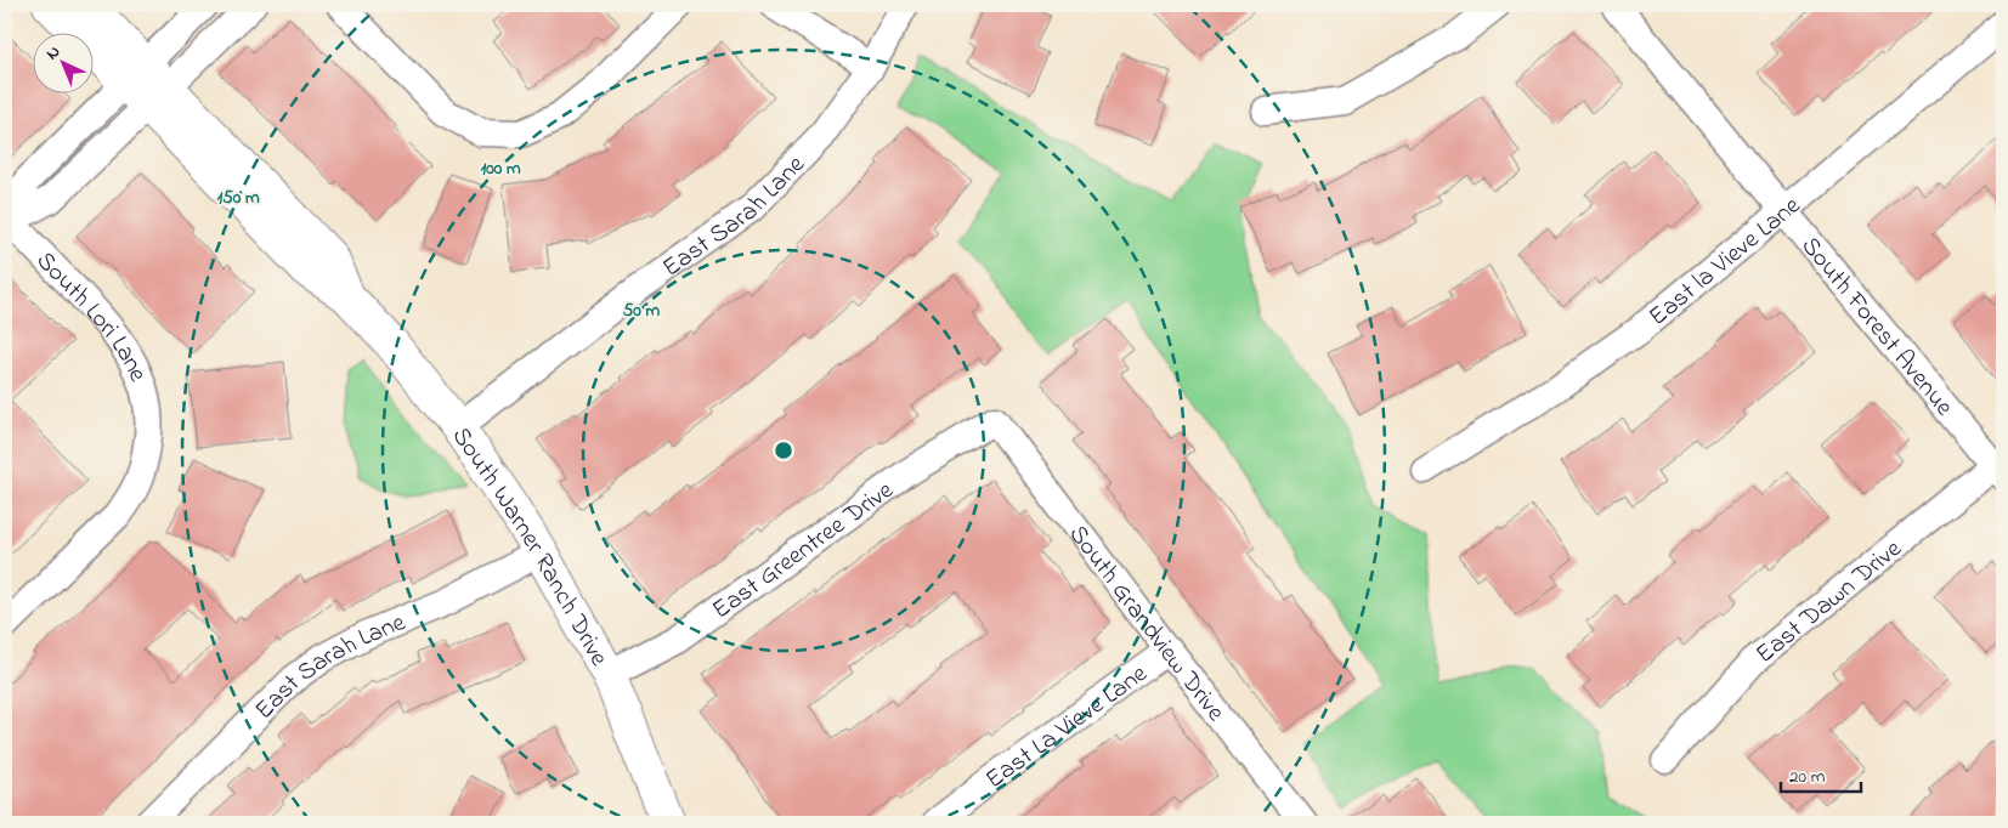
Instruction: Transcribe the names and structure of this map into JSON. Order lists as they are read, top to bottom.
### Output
{
  "streets": {
    "street": [
      "East Sarah Lane",
      "East la Vieve Lane",
      "South Lori Lane",
      "South Forest Avenue",
      "South Warner Ranch Drive",
      "East Greentree Drive",
      "East Dawn Drive",
      "South Grandview Drive",
      "East La Vieve Lane"
    ]
  },
  "crossings": [
    ["East Sarah Lane", "South Warner Ranch Drive"],
    ["East la Vieve Lane", "South Forest Avenue"],
    ["South Forest Avenue", "East Dawn Drive"],
    ["South Warner Ranch Drive", "East Greentree Drive"],
    ["East Greentree Drive", "South Grandview Drive"],
    ["South Grandview Drive", "East La Vieve Lane"]
  ],
  "scale_bar": "20 m",
  "north": "top left",
  "rings": ["100 m", "150 m", "50 m"]
}
